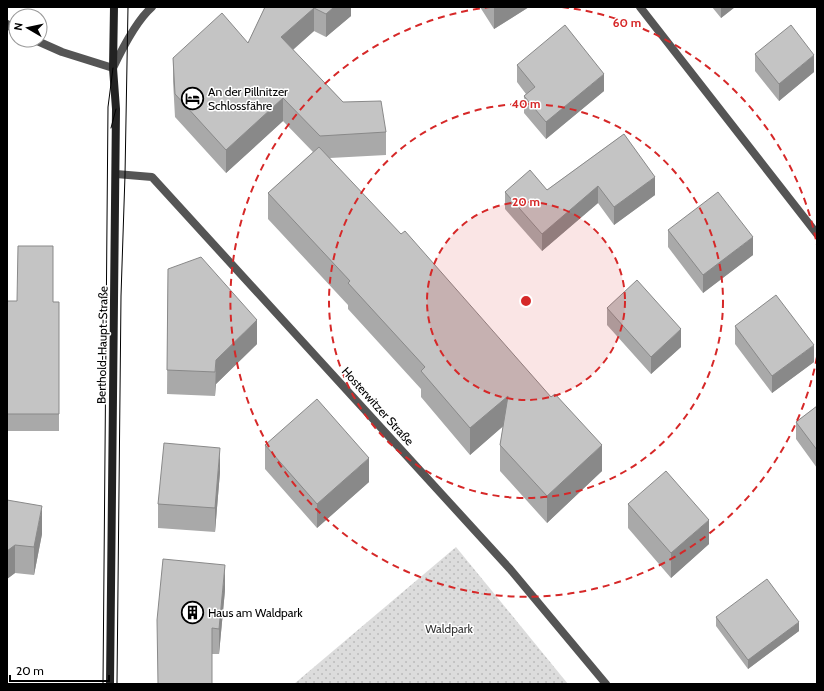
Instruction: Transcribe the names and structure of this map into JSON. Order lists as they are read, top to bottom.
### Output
{
  "streets": {
    "street": ["Berthold-Haupt-Straße", "Hosterwitzer Straße"]
  },
  "crossings": [
    ["Berthold-Haupt-Straße", "Hosterwitzer Straße"]
  ],
  "parks": ["Waldpark"],
  "places": {
    "hotel": ["An der Pillnitzer Schlossfähre"],
    "building": ["Haus am Waldpark"]
  },
  "scale_bar": "20 m",
  "north": "left",
  "rings": ["60 m", "40 m", "20 m"]
}
